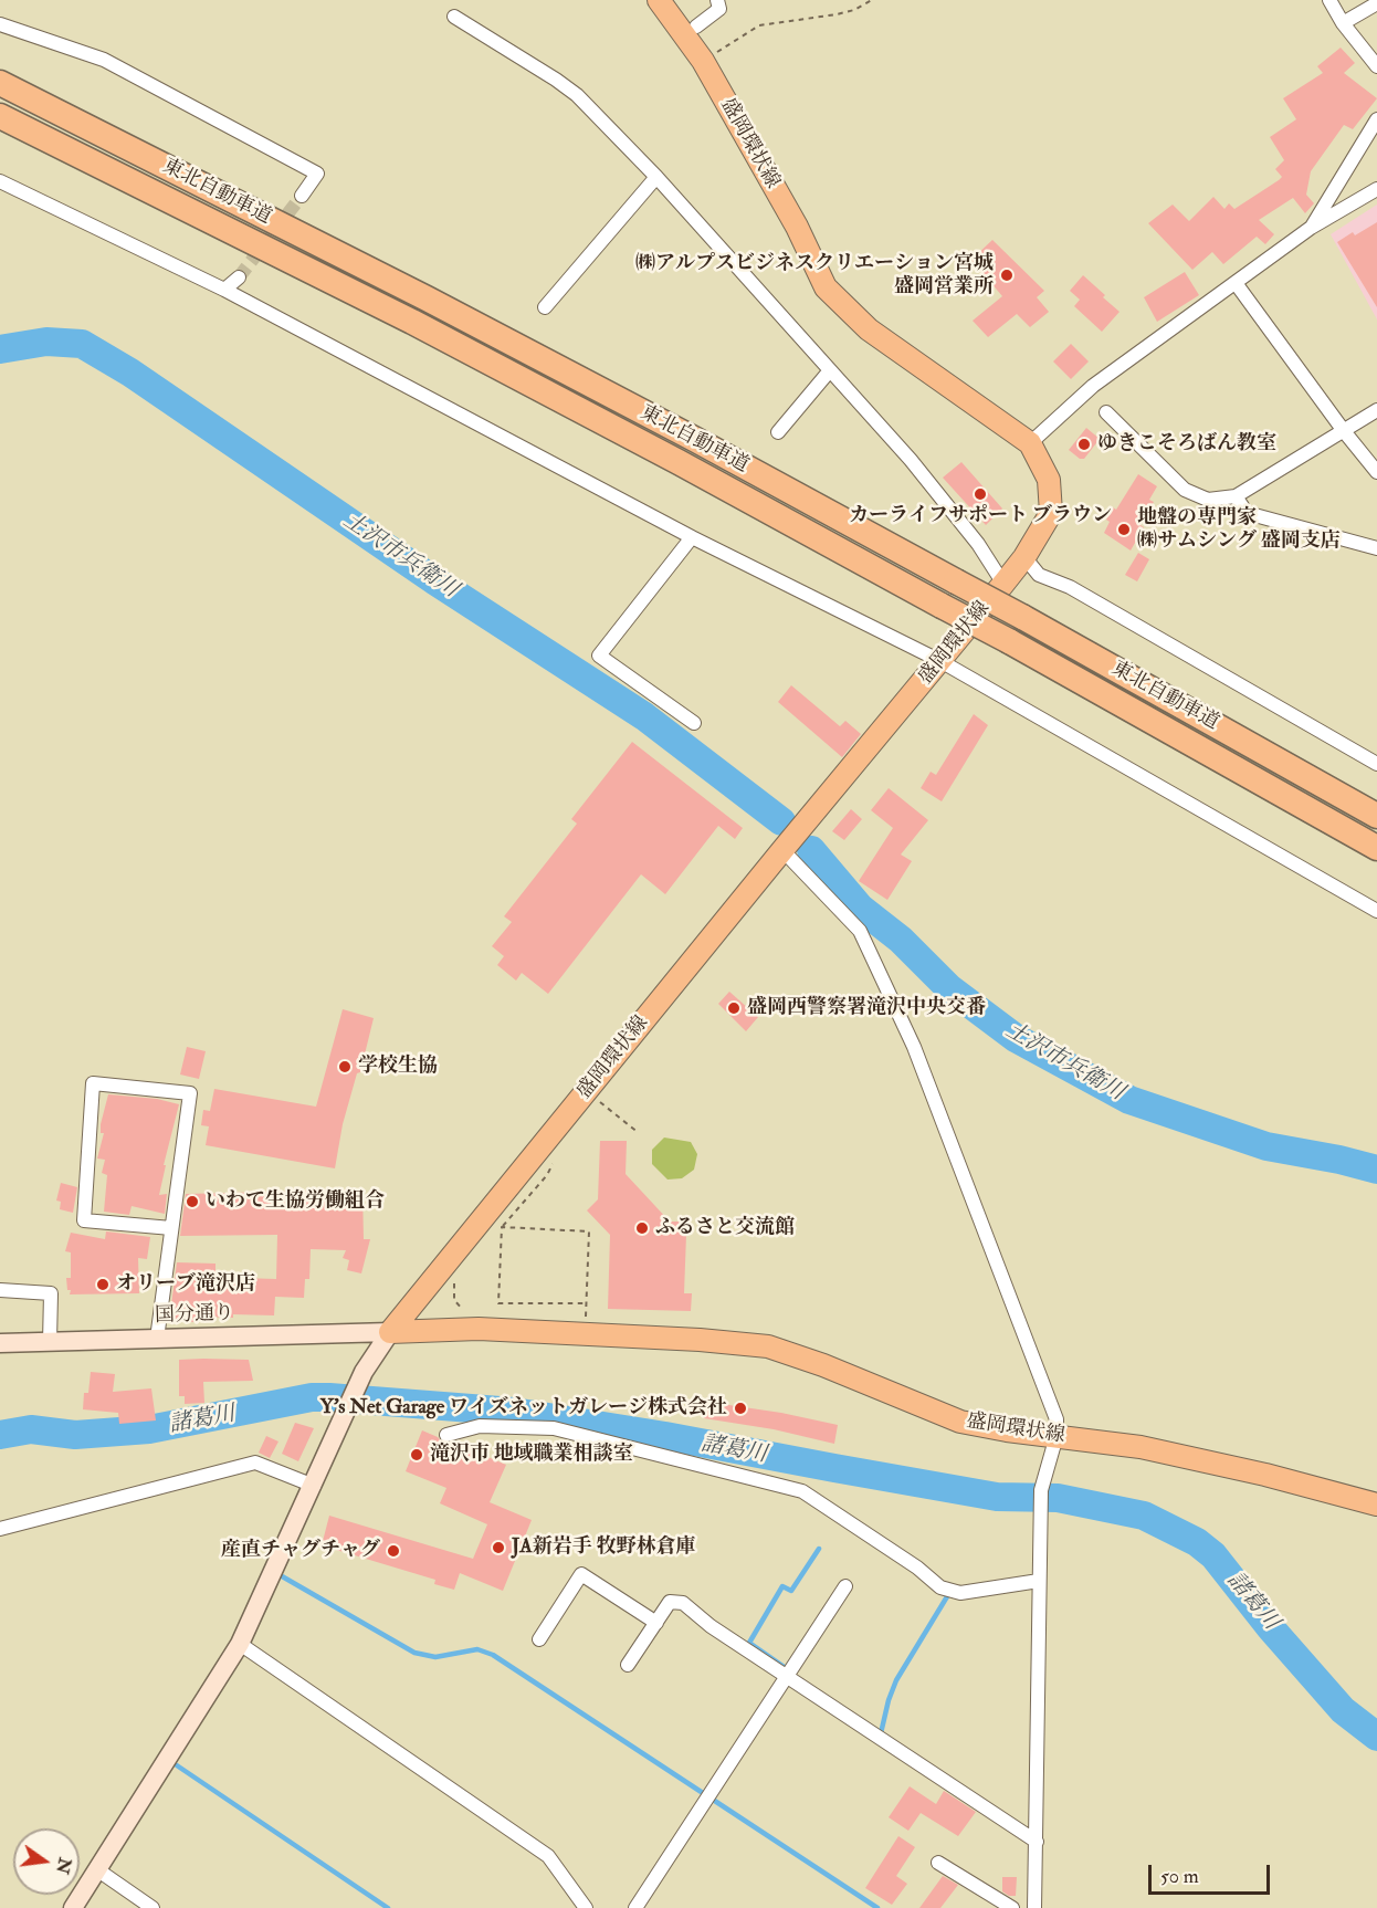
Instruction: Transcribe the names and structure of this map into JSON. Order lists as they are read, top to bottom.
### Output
{
  "streets": {
    "highway": ["東北自動車道"],
    "main road": ["盛岡環状線"],
    "street": ["国分通り"]
  },
  "crossings": [
    ["盛岡環状線", "国分通り"]
  ],
  "water": ["土沢市兵衛川", "諸葛川"],
  "places": [
    "㈱アルプスビジネスクリエーション宮城 盛岡営業所",
    "ゆきこそろばん教室",
    "カーライフサポート ブラウン",
    "地盤の専門家 ㈱サムシング 盛岡支店",
    "盛岡西警察署滝沢中央交番",
    "学校生協",
    "いわて生協労働組合",
    "ふるさと交流館",
    "オリーブ滝沢店",
    "Y’s Net Garage ワイズネットガレージ株式会社",
    "滝沢市 地域職業相談室",
    "JA新岩手 牧野林倉庫",
    "産直チャグチャグ"
  ],
  "scale_bar": "50 m",
  "north": "right"
}
